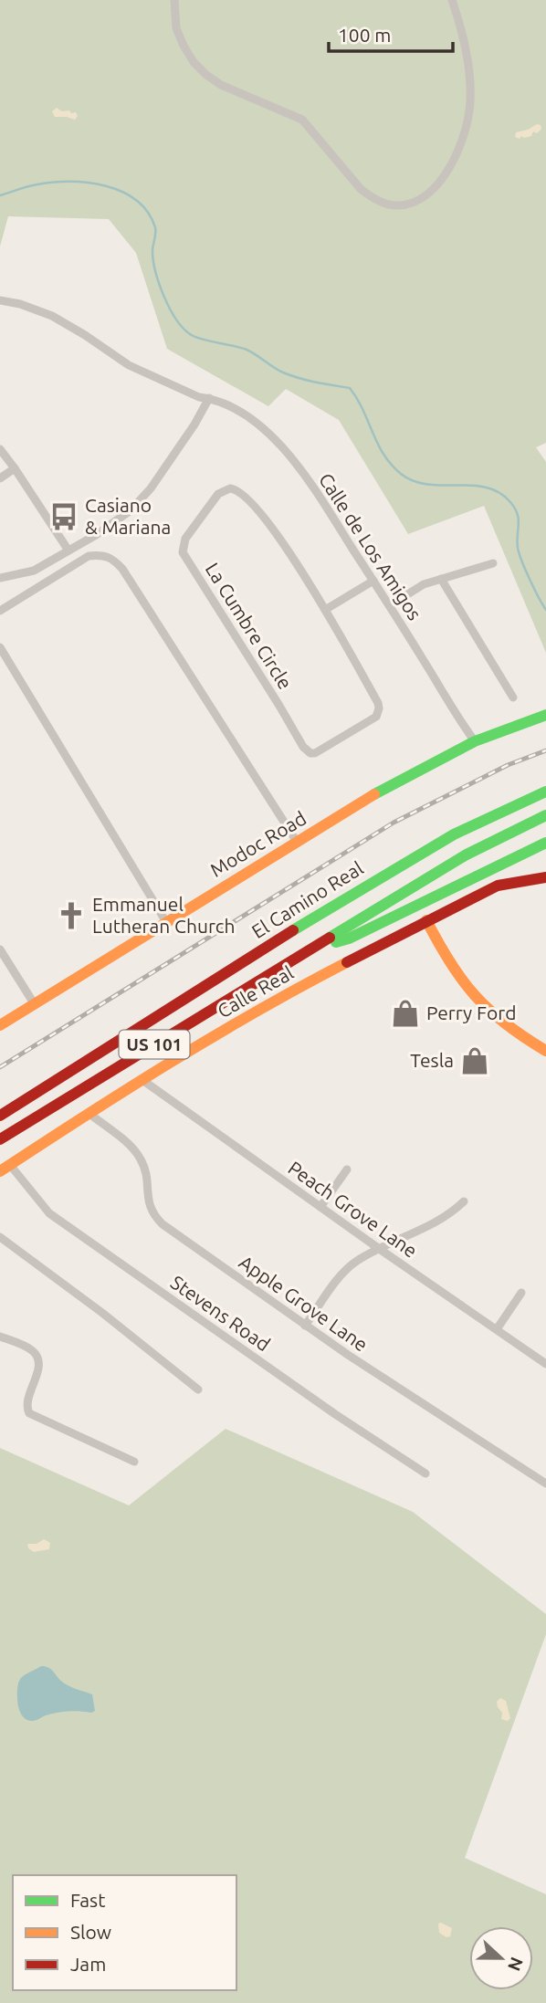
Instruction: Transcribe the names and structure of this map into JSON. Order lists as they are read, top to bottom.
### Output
{
  "streets": {
    "main road": [
      "Modoc Road",
      "El Camino Real",
      "Calle Real",
      "US 101"
    ],
    "street": [
      "Calle de Los Amigos",
      "La Cumbre Circle",
      "Peach Grove Lane",
      "Apple Grove Lane",
      "Stevens Road"
    ]
  },
  "crossings": [
    ["Calle de Los Amigos", "Modoc Road"],
    ["Calle Real", "Peach Grove Lane"],
    ["Calle Real", "Apple Grove Lane"],
    ["Calle Real", "Stevens Road"]
  ],
  "places": {
    "bus stop": ["Casiano & Mariana"],
    "church": ["Emmanuel Lutheran Church"],
    "shop": ["Perry Ford", "Tesla"]
  },
  "legend": ["Fast", "Slow", "Jam"],
  "scale_bar": "100 m",
  "north": "right"
}
